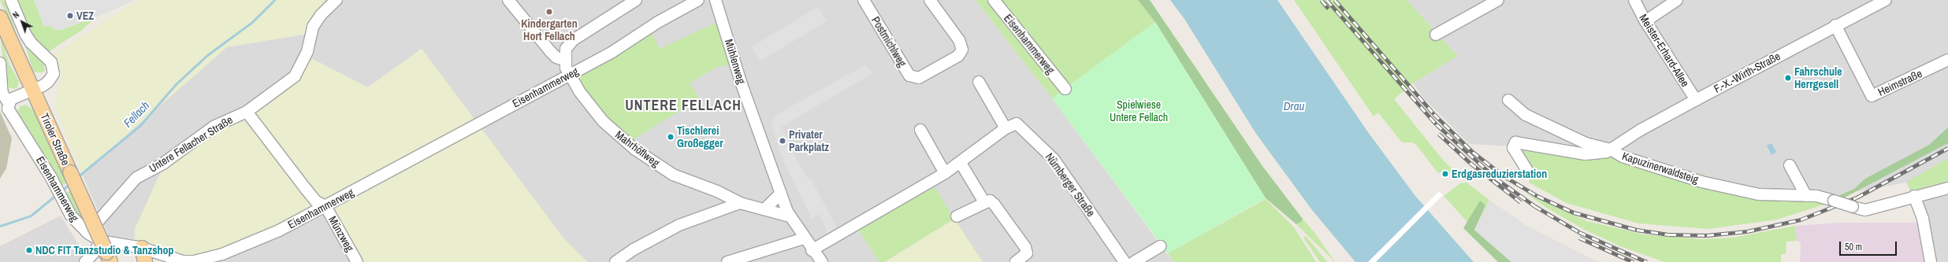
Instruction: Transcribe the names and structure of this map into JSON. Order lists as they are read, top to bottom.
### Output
{
  "streets": {
    "main road": ["Tiroler Straße"],
    "street": [
      "Postmichlweg",
      "Eisenhammerweg",
      "Meister-Erhard-Allee",
      "Mühlenweg",
      "F.-X.-Wirth-Straße",
      "Heimstraße",
      "Untere Fellacher Straße",
      "Mahrhöflweg",
      "Kapuzinerwaldsteig",
      "Nürnberger Straße",
      "Münzweg"
    ]
  },
  "crossings": [
    ["Eisenhammerweg", "Tiroler Straße"],
    ["Eisenhammerweg", "Untere Fellacher Straße"],
    ["Eisenhammerweg", "Mahrhöflweg"],
    ["Eisenhammerweg", "Münzweg"],
    ["Meister-Erhard-Allee", "F.-X.-Wirth-Straße"],
    ["Mühlenweg", "Mahrhöflweg"],
    ["F.-X.-Wirth-Straße", "Heimstraße"],
    ["F.-X.-Wirth-Straße", "Kapuzinerwaldsteig"]
  ],
  "districts": ["UNTERE FELLACH"],
  "water": ["Drau", "Fellach"],
  "parks": ["Spielwiese Untere Fellach"],
  "places": [
    "Kindergarten Hort Fellach",
    "VEZ",
    "Fahrschule Herrgesell",
    "Tischlerei Großegger",
    "Privater Parkplatz",
    "Erdgasreduzierstation",
    "NDC FIT Tanzstudio & Tanzshop"
  ],
  "scale_bar": "50 m",
  "north": "top left"
}
